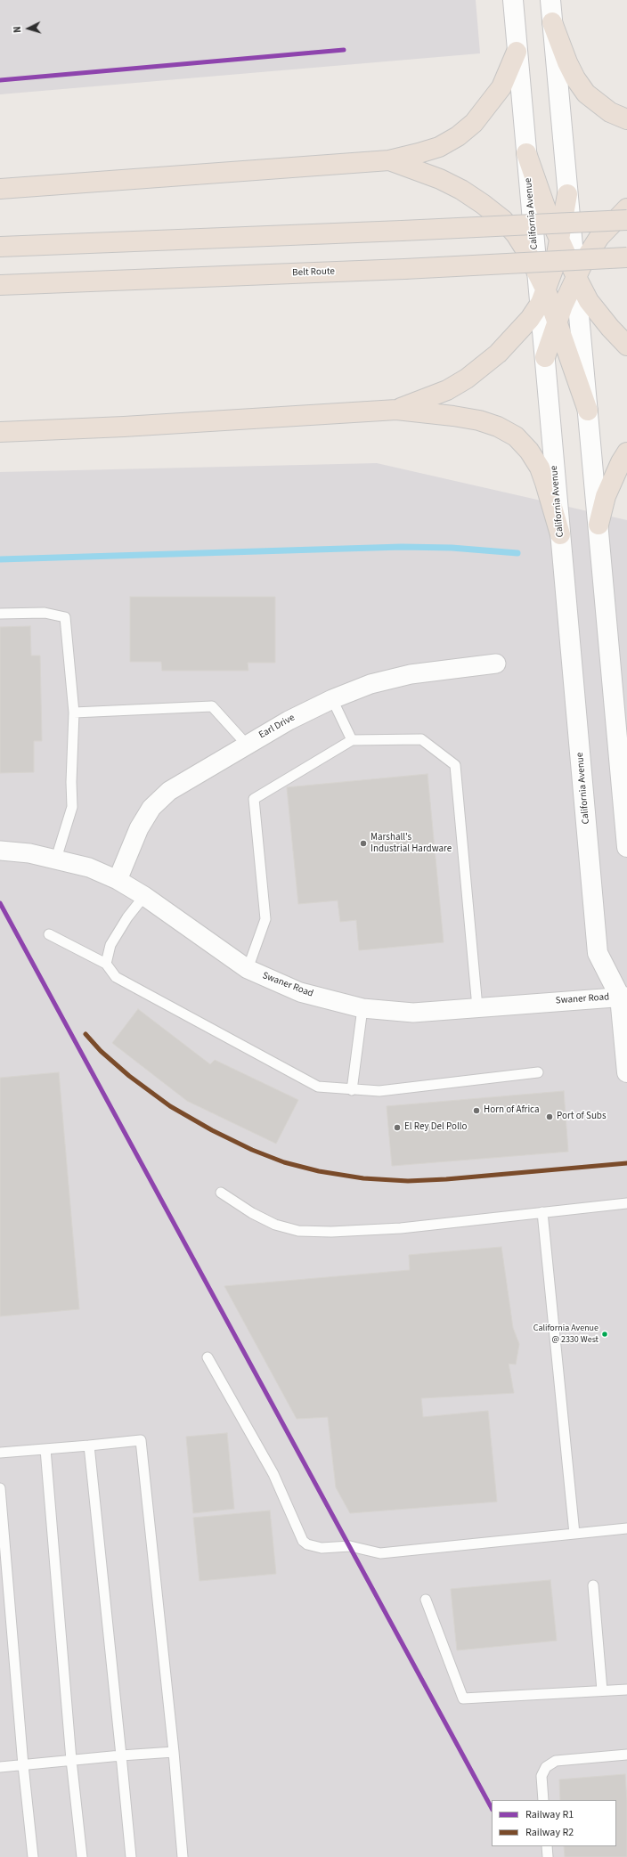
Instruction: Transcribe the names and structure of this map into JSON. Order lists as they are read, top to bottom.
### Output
{
  "streets": {
    "highway": ["Belt Route"],
    "main road": ["California Avenue"],
    "street": ["Earl Drive", "Swaner Road"]
  },
  "crossings": [
    ["California Avenue", "Swaner Road"],
    ["Earl Drive", "Swaner Road"]
  ],
  "places": [
    "Marshall's Industrial Hardware",
    "Horn of Africa",
    "Port of Subs",
    "El Rey Del Pollo",
    "California Avenue @ 2330 West"
  ],
  "lines": ["rail line R1", "rail line R2"],
  "legend": ["Railway R1", "Railway R2"],
  "north": "left"
}
